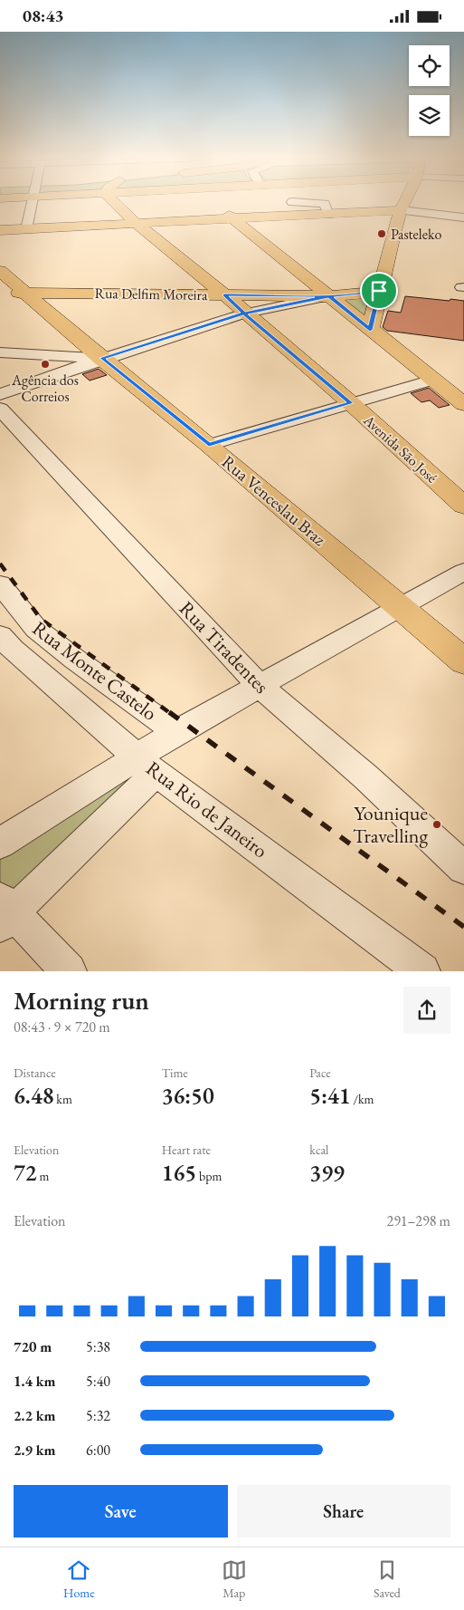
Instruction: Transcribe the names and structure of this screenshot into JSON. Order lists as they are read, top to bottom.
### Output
{
  "streets": {
    "main road": ["Rua Delfim Moreira", "Avenida São José", "Rua Venceslau Braz"],
    "street": ["Rua Tiradentes", "Rua Monte Castelo", "Rua Rio de Janeiro"]
  },
  "crossings": [
    ["Rua Delfim Moreira", "Avenida São José"],
    ["Rua Delfim Moreira", "Rua Venceslau Braz"]
  ],
  "places": ["Pasteleko", "Agência dos Correios", "Younique Travelling"],
  "page": {
    "status": "08:43",
    "heading": ["Morning run", "08:43 · 9 × 720 m"],
    "stats": [
      ["Distance", "6.48 km"],
      ["Time", "36:50"],
      ["Pace", "5:41 /km"],
      ["Elevation", "72 m"],
      ["Heart rate", "165 bpm"],
      ["kcal", "399"]
    ],
    "chart": ["Elevation", "291–298 m"],
    "list": [
      {
        "name": "720 m",
        "note": "5:38"
      },
      {
        "name": "1.4 km",
        "note": "5:40"
      },
      {
        "name": "2.2 km",
        "note": "5:32"
      },
      {
        "name": "2.9 km",
        "note": "6:00"
      }
    ],
    "buttons": ["Save", "Share"],
    "tabs": ["Home", "Map", "Saved"]
  }
}
